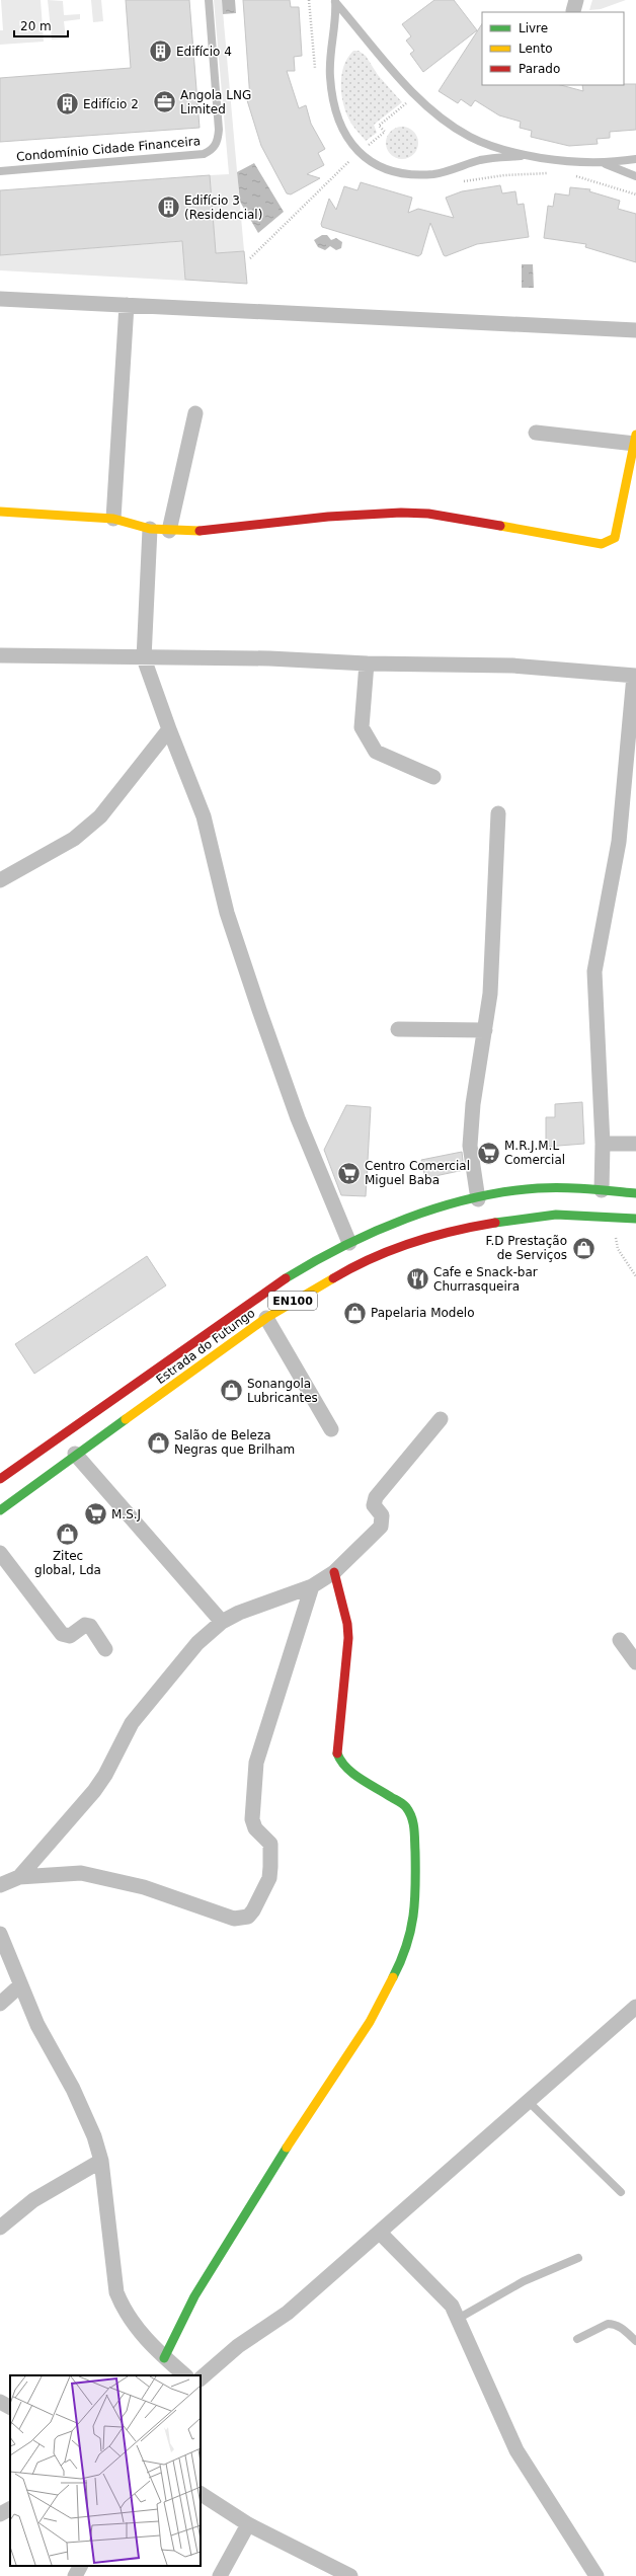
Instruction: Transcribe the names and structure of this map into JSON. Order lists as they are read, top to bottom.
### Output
{
  "streets": {
    "main road": ["EN100", "Estrada do Futungo"],
    "lane": ["Condomínio Cidade Financeira"]
  },
  "places": {
    "building": ["Edifício 4", "Edifício 2", "Edifício 3 (Residencial)"],
    "office": ["Angola LNG Limited"],
    "supermarket": ["M.R.J.M.L Comercial", "Centro Comercial Miguel Baba", "M.S.J"],
    "shop": [
      "F.D Prestação de Serviços",
      "Papelaria Modelo",
      "Sonangola Lubricantes",
      "Salão de Beleza Negras que Brilham",
      "Zitec global, Lda"
    ],
    "restaurant": ["Cafe e Snack-bar Churrasqueira"]
  },
  "legend": ["Livre", "Lento", "Parado"],
  "scale_bar": "20 m"
}
